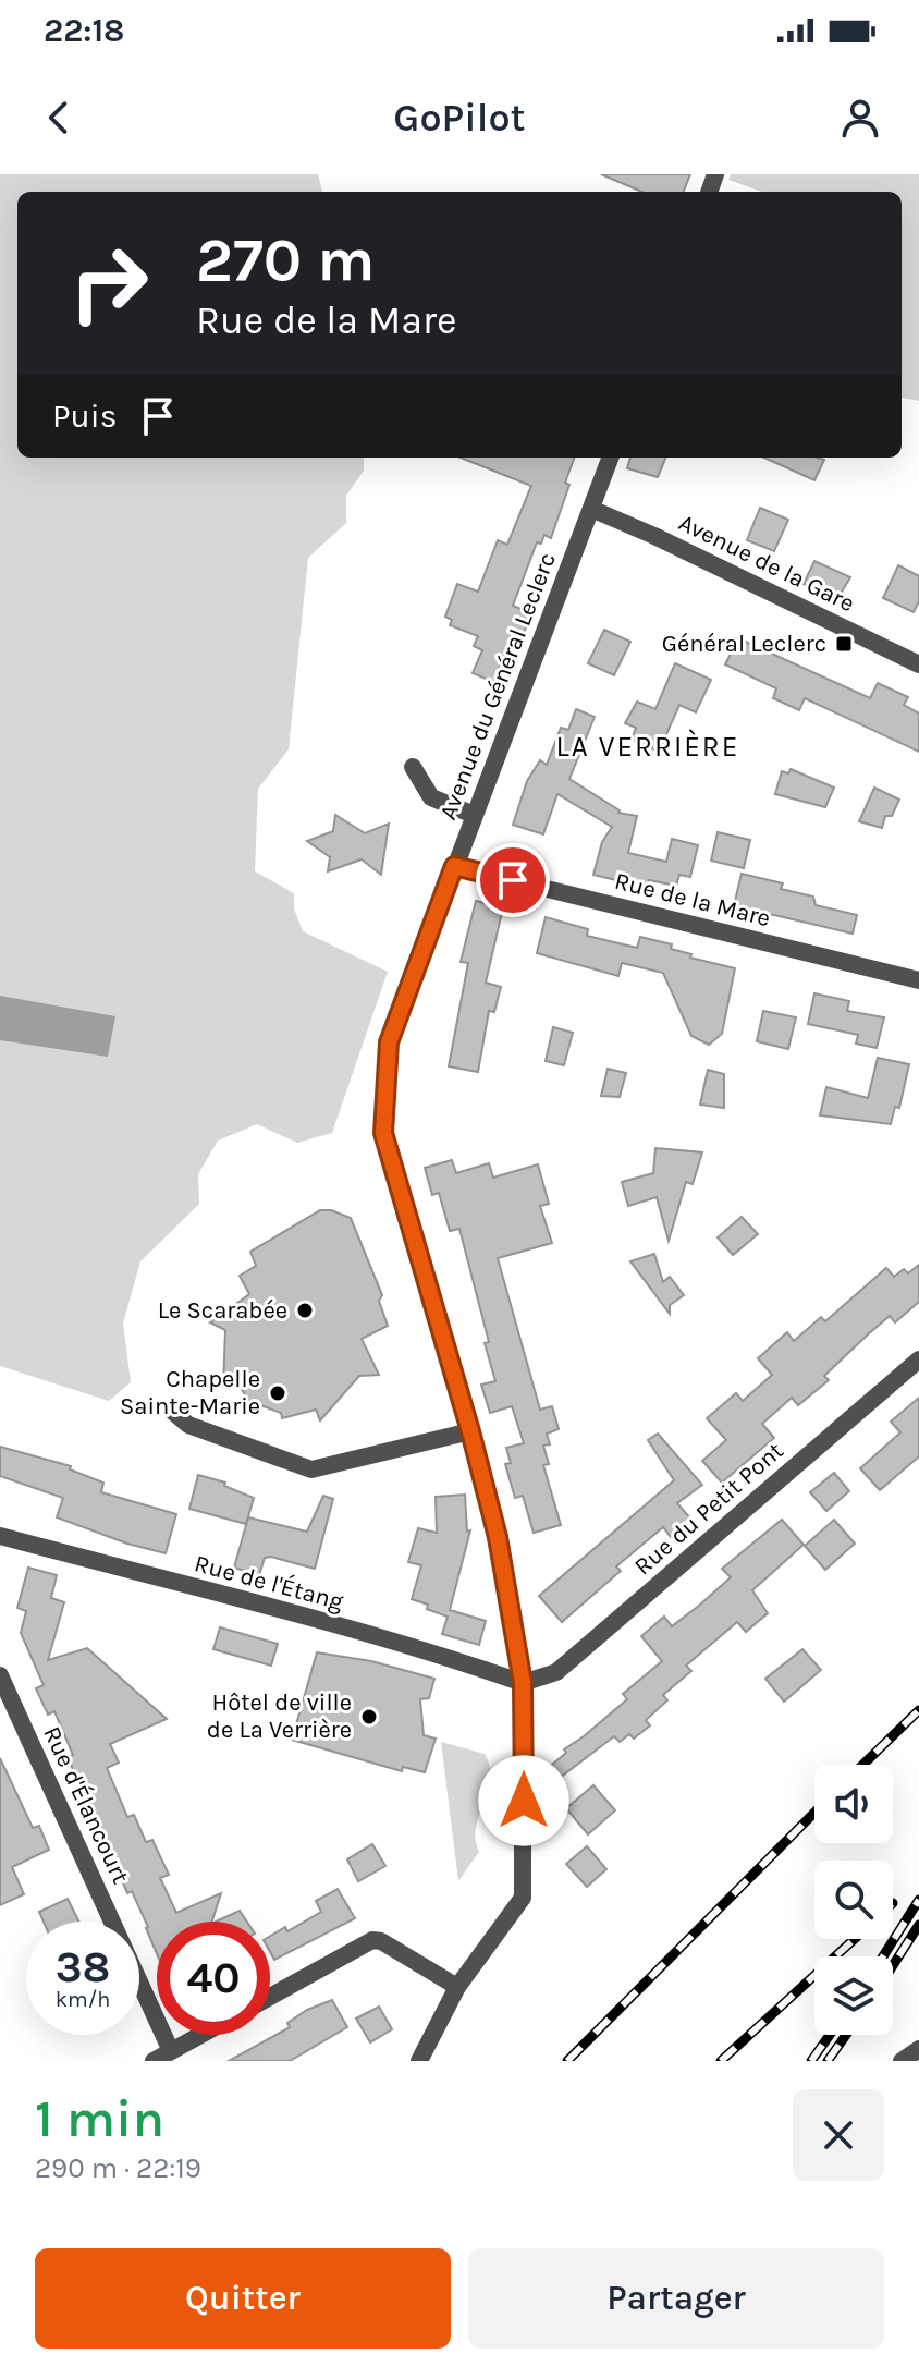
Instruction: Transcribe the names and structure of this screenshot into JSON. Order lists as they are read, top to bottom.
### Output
{
  "streets": {
    "street": [
      "Avenue de la Gare",
      "Avenue du Général Leclerc",
      "Rue de la Mare",
      "Rue du Petit Pont",
      "Rue de l'Étang",
      "Rue d'Élancourt"
    ]
  },
  "crossings": [
    ["Avenue de la Gare", "Avenue du Général Leclerc"],
    ["Avenue du Général Leclerc", "Rue de la Mare"],
    ["Avenue du Général Leclerc", "Rue du Petit Pont"],
    ["Avenue du Général Leclerc", "Rue de l'Étang"],
    ["Rue du Petit Pont", "Rue de l'Étang"]
  ],
  "districts": ["LA VERRIÈRE"],
  "places": {
    "transit": ["Général Leclerc"],
    "other": ["Le Scarabée", "Chapelle Sainte-Marie", "Hôtel de ville de La Verrière"]
  },
  "page": {
    "status": "22:18",
    "header": "GoPilot",
    "turn": ["270 m", "Rue de la Mare"],
    "then": "Puis",
    "speed": "38 km/h",
    "limit": "40",
    "heading": ["1 min", "290 m · 22:19"],
    "buttons": ["Quitter", "Partager"]
  }
}
